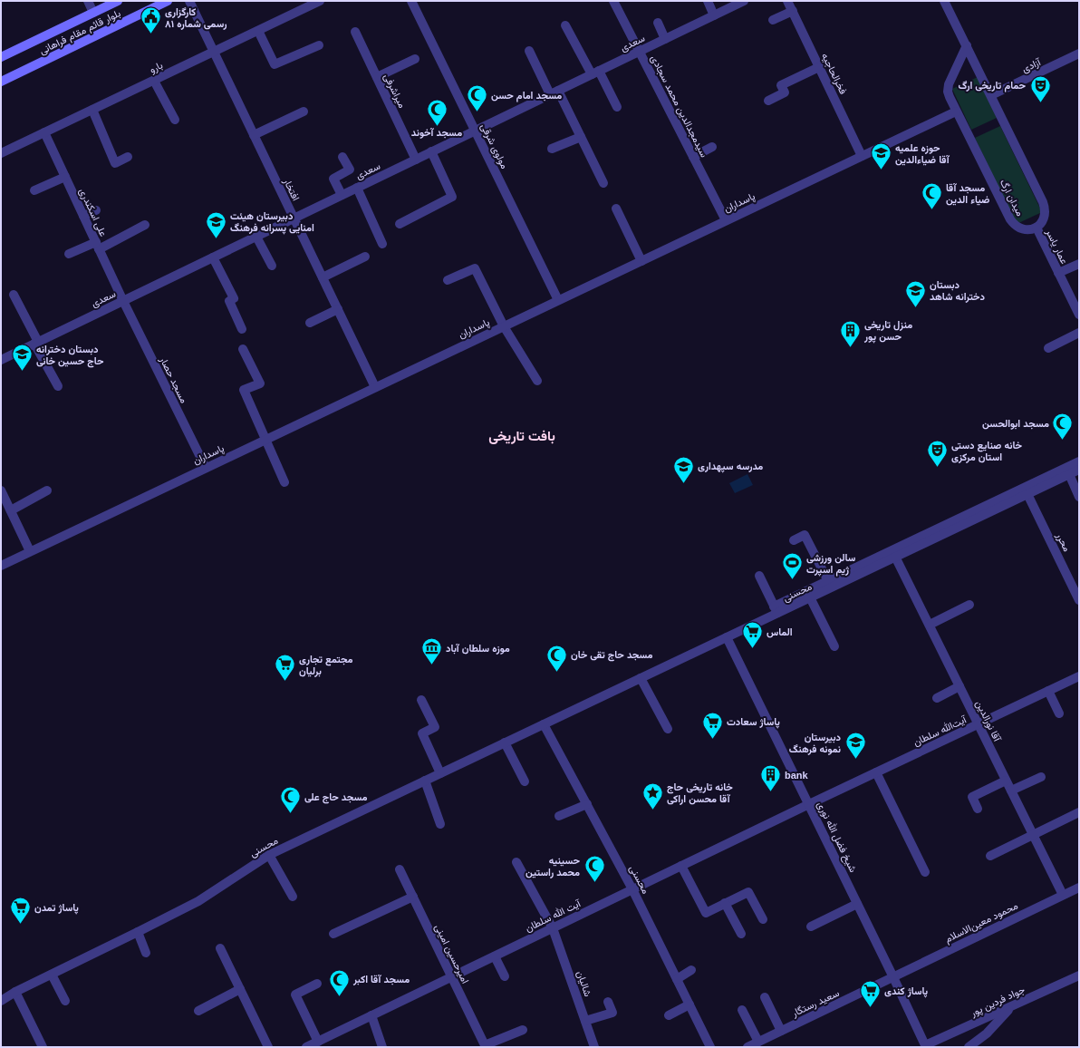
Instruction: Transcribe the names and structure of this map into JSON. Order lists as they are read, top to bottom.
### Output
{
  "streets": {
    "main road": ["بلوار قائم مقام فراهانی"],
    "street": [
      "سعدی",
      "آزادی",
      "بارو",
      "فخرالحاجیه",
      "میراشرفی",
      "سیدمجدالدین محمد سجادی",
      "مولوی شرقی",
      "افتخار",
      "میدان ارگ",
      "پاسداران",
      "علی اسکندری",
      "عمار یاسر",
      "مسجد حصار",
      "محرر",
      "محسنی",
      "آقا نورالدین",
      "آیت‌الله سلطان",
      "شیخ فضل الله نوری",
      "آیت الله سلطان",
      "محمود معین‌الاسلام",
      "امیرحسین امینی",
      "شالیان",
      "جواد فردین پور",
      "سعید رستگار"
    ]
  },
  "crossings": [
    ["سعدی", "میراشرفی"],
    ["سعدی", "سیدمجدالدین محمد سجادی"],
    ["سعدی", "مولوی شرقی"],
    ["سعدی", "افتخار"],
    ["سعدی", "علی اسکندری"],
    ["سعدی", "مسجد حصار"],
    ["بارو", "افتخار"],
    ["بارو", "علی اسکندری"],
    ["فخرالحاجیه", "پاسداران"],
    ["سیدمجدالدین محمد سجادی", "پاسداران"],
    ["مولوی شرقی", "پاسداران"],
    ["افتخار", "پاسداران"],
    ["میدان ارگ", "پاسداران"],
    ["میدان ارگ", "عمار یاسر"],
    ["پاسداران", "مسجد حصار"],
    ["علی اسکندری", "مسجد حصار"],
    ["محرر", "محسنی"],
    ["محسنی", "آقا نورالدین"],
    ["محسنی", "شیخ فضل الله نوری"],
    ["محسنی", "آیت الله سلطان"],
    ["آقا نورالدین", "آیت‌الله سلطان"],
    ["آقا نورالدین", "محمود معین‌الاسلام"],
    ["آیت‌الله سلطان", "شیخ فضل الله نوری"],
    ["آیت‌الله سلطان", "آیت الله سلطان"],
    ["شیخ فضل الله نوری", "آیت الله سلطان"],
    ["شیخ فضل الله نوری", "محمود معین‌الاسلام"],
    ["شیخ فضل الله نوری", "جواد فردین پور"],
    ["شیخ فضل الله نوری", "سعید رستگار"],
    ["آیت الله سلطان", "امیرحسین امینی"],
    ["آیت الله سلطان", "شالیان"],
    ["محمود معین‌الاسلام", "سعید رستگار"]
  ],
  "districts": ["بافت تاریخی"],
  "places": {
    "public building": ["کارگزاری رسمی شماره ۸۱"],
    "theatre": ["حمام تاریخی ارگ", "خانه صنایع دستی استان مرکزی"],
    "mosque": [
      "مسجد امام حسن",
      "مسجد آخوند",
      "مسجد آقا ضیاء الدین",
      "مسجد ابوالحسن",
      "مسجد حاج تقی خان",
      "مسجد حاج علی",
      "حسینیه محمد راستین",
      "مسجد آقا اکبر"
    ],
    "school or university": [
      "حوزه علمیه آقا ضیاءالدین",
      "دبیرستان هیئت امنایی پسرانه فرهنگ",
      "دبستان دخترانه شاهد",
      "دبستان دخترانه حاج حسین خانی",
      "مدرسه سپهداری",
      "دبیرستان نمونه فرهنگ"
    ],
    "building": ["منزل تاریخی حسن پور", "bank"],
    "sports": ["سالن ورزشی ژیم اسپرت"],
    "supermarket": [
      "الماس",
      "مجتمع تجاری برلیان",
      "پاساژ سعادت",
      "پاساژ تمدن",
      "پاساژ کندی"
    ],
    "museum": ["موزه سلطان آباد"],
    "place": ["خانه تاریخی حاج آقا محسن اراکی"]
  }
}
